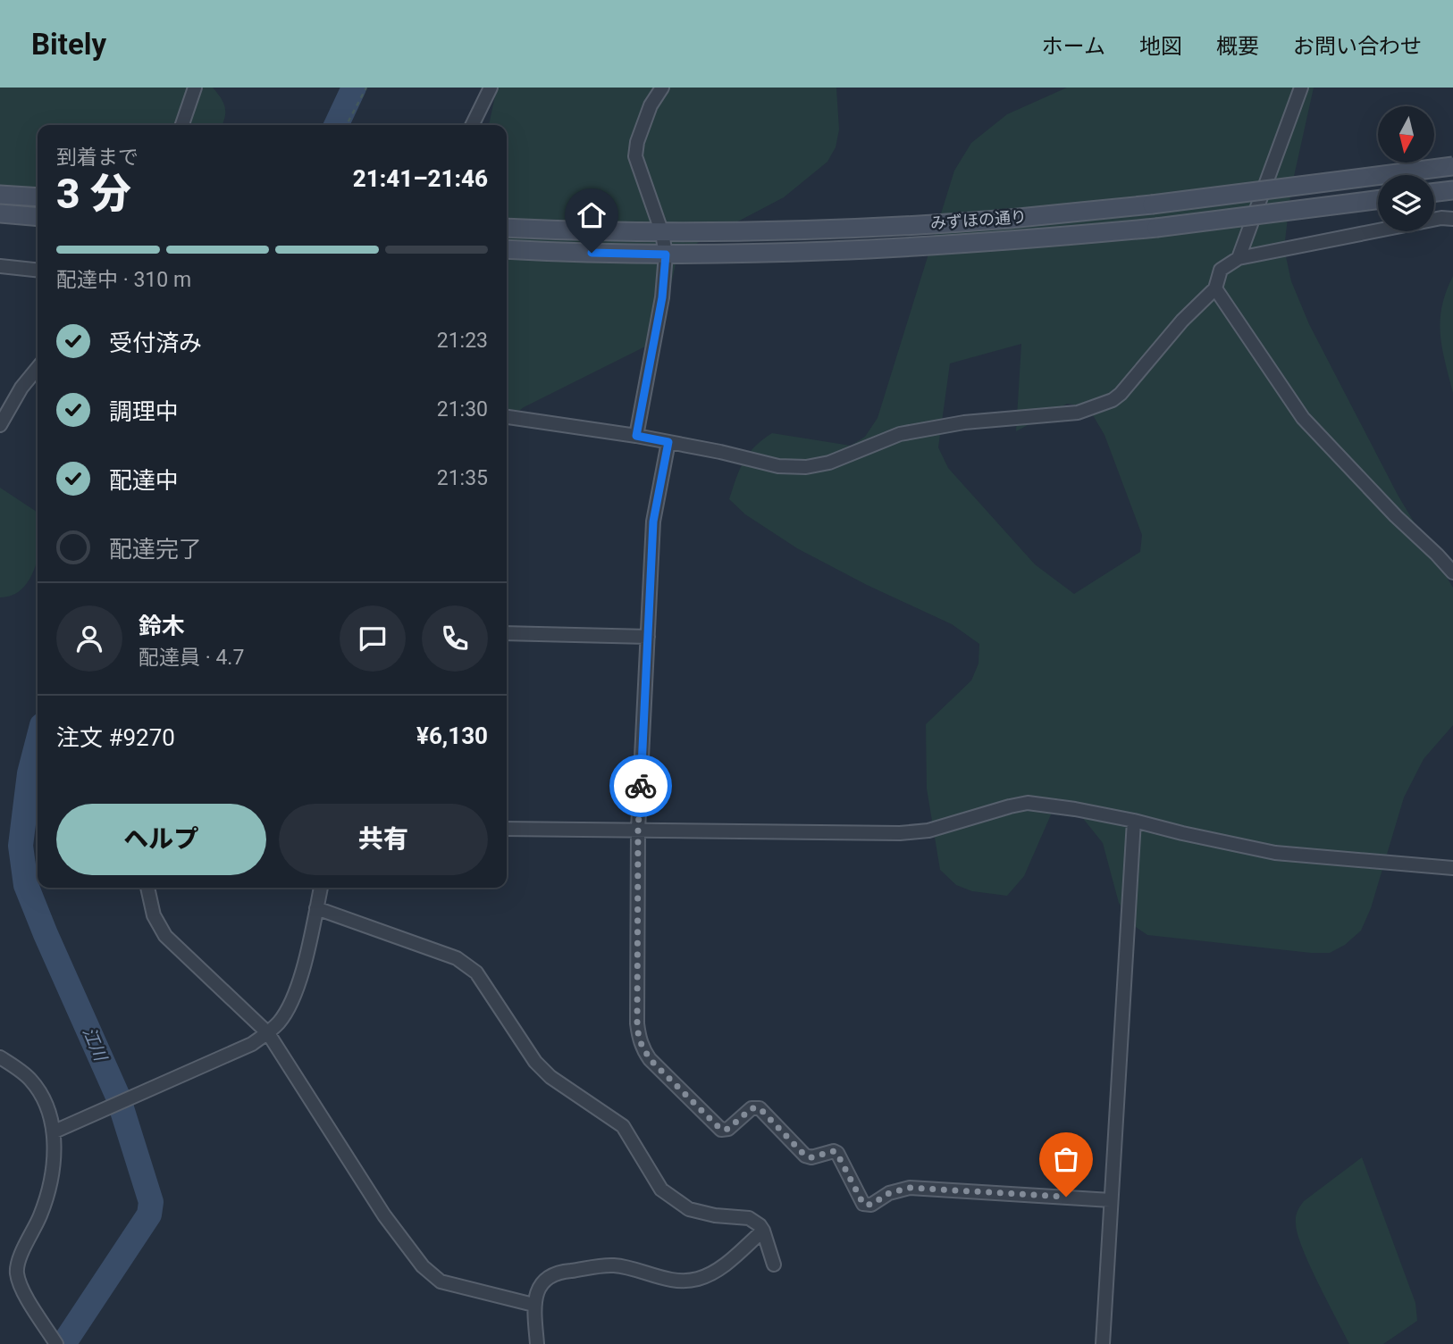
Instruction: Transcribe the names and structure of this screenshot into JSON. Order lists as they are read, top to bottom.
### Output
{
  "streets": {
    "street": ["みずほの通り"]
  },
  "water": ["江川"],
  "north": "bottom",
  "page": {
    "header": "Bitely",
    "nav": [
      "ホーム",
      "地図",
      "概要",
      "お問い合わせ"
    ],
    "heading": ["3 分", "到着まで", "21:41–21:46"],
    "panel": [
      "鈴木",
      "配達員 · 4.7",
      "注文 #9270",
      "¥6,130"
    ],
    "bar": "配達中 · 310 m",
    "list": [
      ["受付済み", "21:23"],
      ["調理中", "21:30"],
      ["配達中", "21:35"],
      "配達完了"
    ],
    "buttons": ["ヘルプ", "共有"]
  }
}
